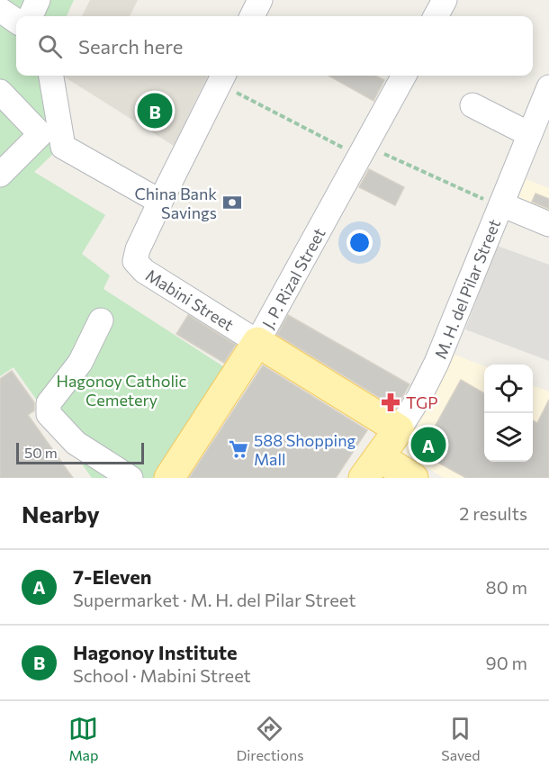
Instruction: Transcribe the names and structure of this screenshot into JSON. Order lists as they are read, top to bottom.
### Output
{
  "streets": {
    "main road": ["J. P. Rizal Street", "M. H. del Pilar Street", "Mabini Street"]
  },
  "crossings": [
    ["J. P. Rizal Street", "Mabini Street"],
    ["M. H. del Pilar Street", "Mabini Street"]
  ],
  "parks": ["Hagonoy Catholic Cemetery"],
  "places": {
    "bank": ["China Bank Savings"],
    "pharmacy": ["TGP"],
    "supermarket": ["588 Shopping Mall"]
  },
  "scale_bar": "50 m",
  "page": {
    "search": "Search here",
    "pins": ["B", "A"],
    "scale": "50 m",
    "heading": ["Nearby", "2 results"],
    "list": [
      {
        "mark": "A",
        "name": "7-Eleven",
        "note": "Supermarket · M. H. del Pilar Street",
        "value": "80 m"
      },
      {
        "mark": "B",
        "name": "Hagonoy Institute",
        "note": "School · Mabini Street",
        "value": "90 m"
      }
    ],
    "nav": ["Map", "Directions", "Saved"]
  }
}
